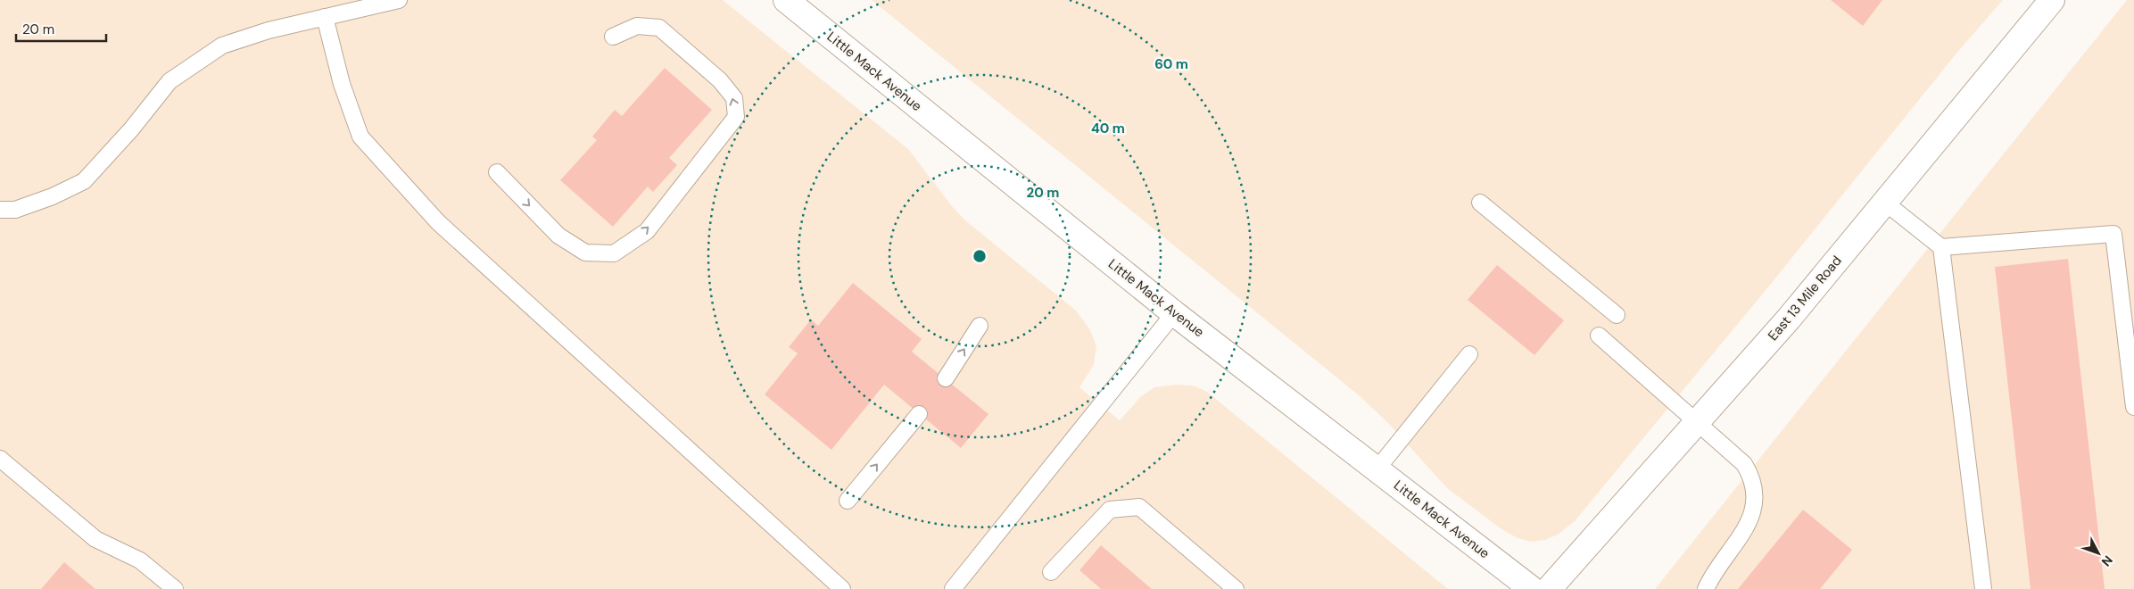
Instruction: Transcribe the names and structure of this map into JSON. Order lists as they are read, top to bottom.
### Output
{
  "streets": {
    "main road": ["Little Mack Avenue", "East 13 Mile Road"]
  },
  "scale_bar": "20 m",
  "north": "bottom right",
  "rings": ["60 m", "40 m", "20 m"]
}
